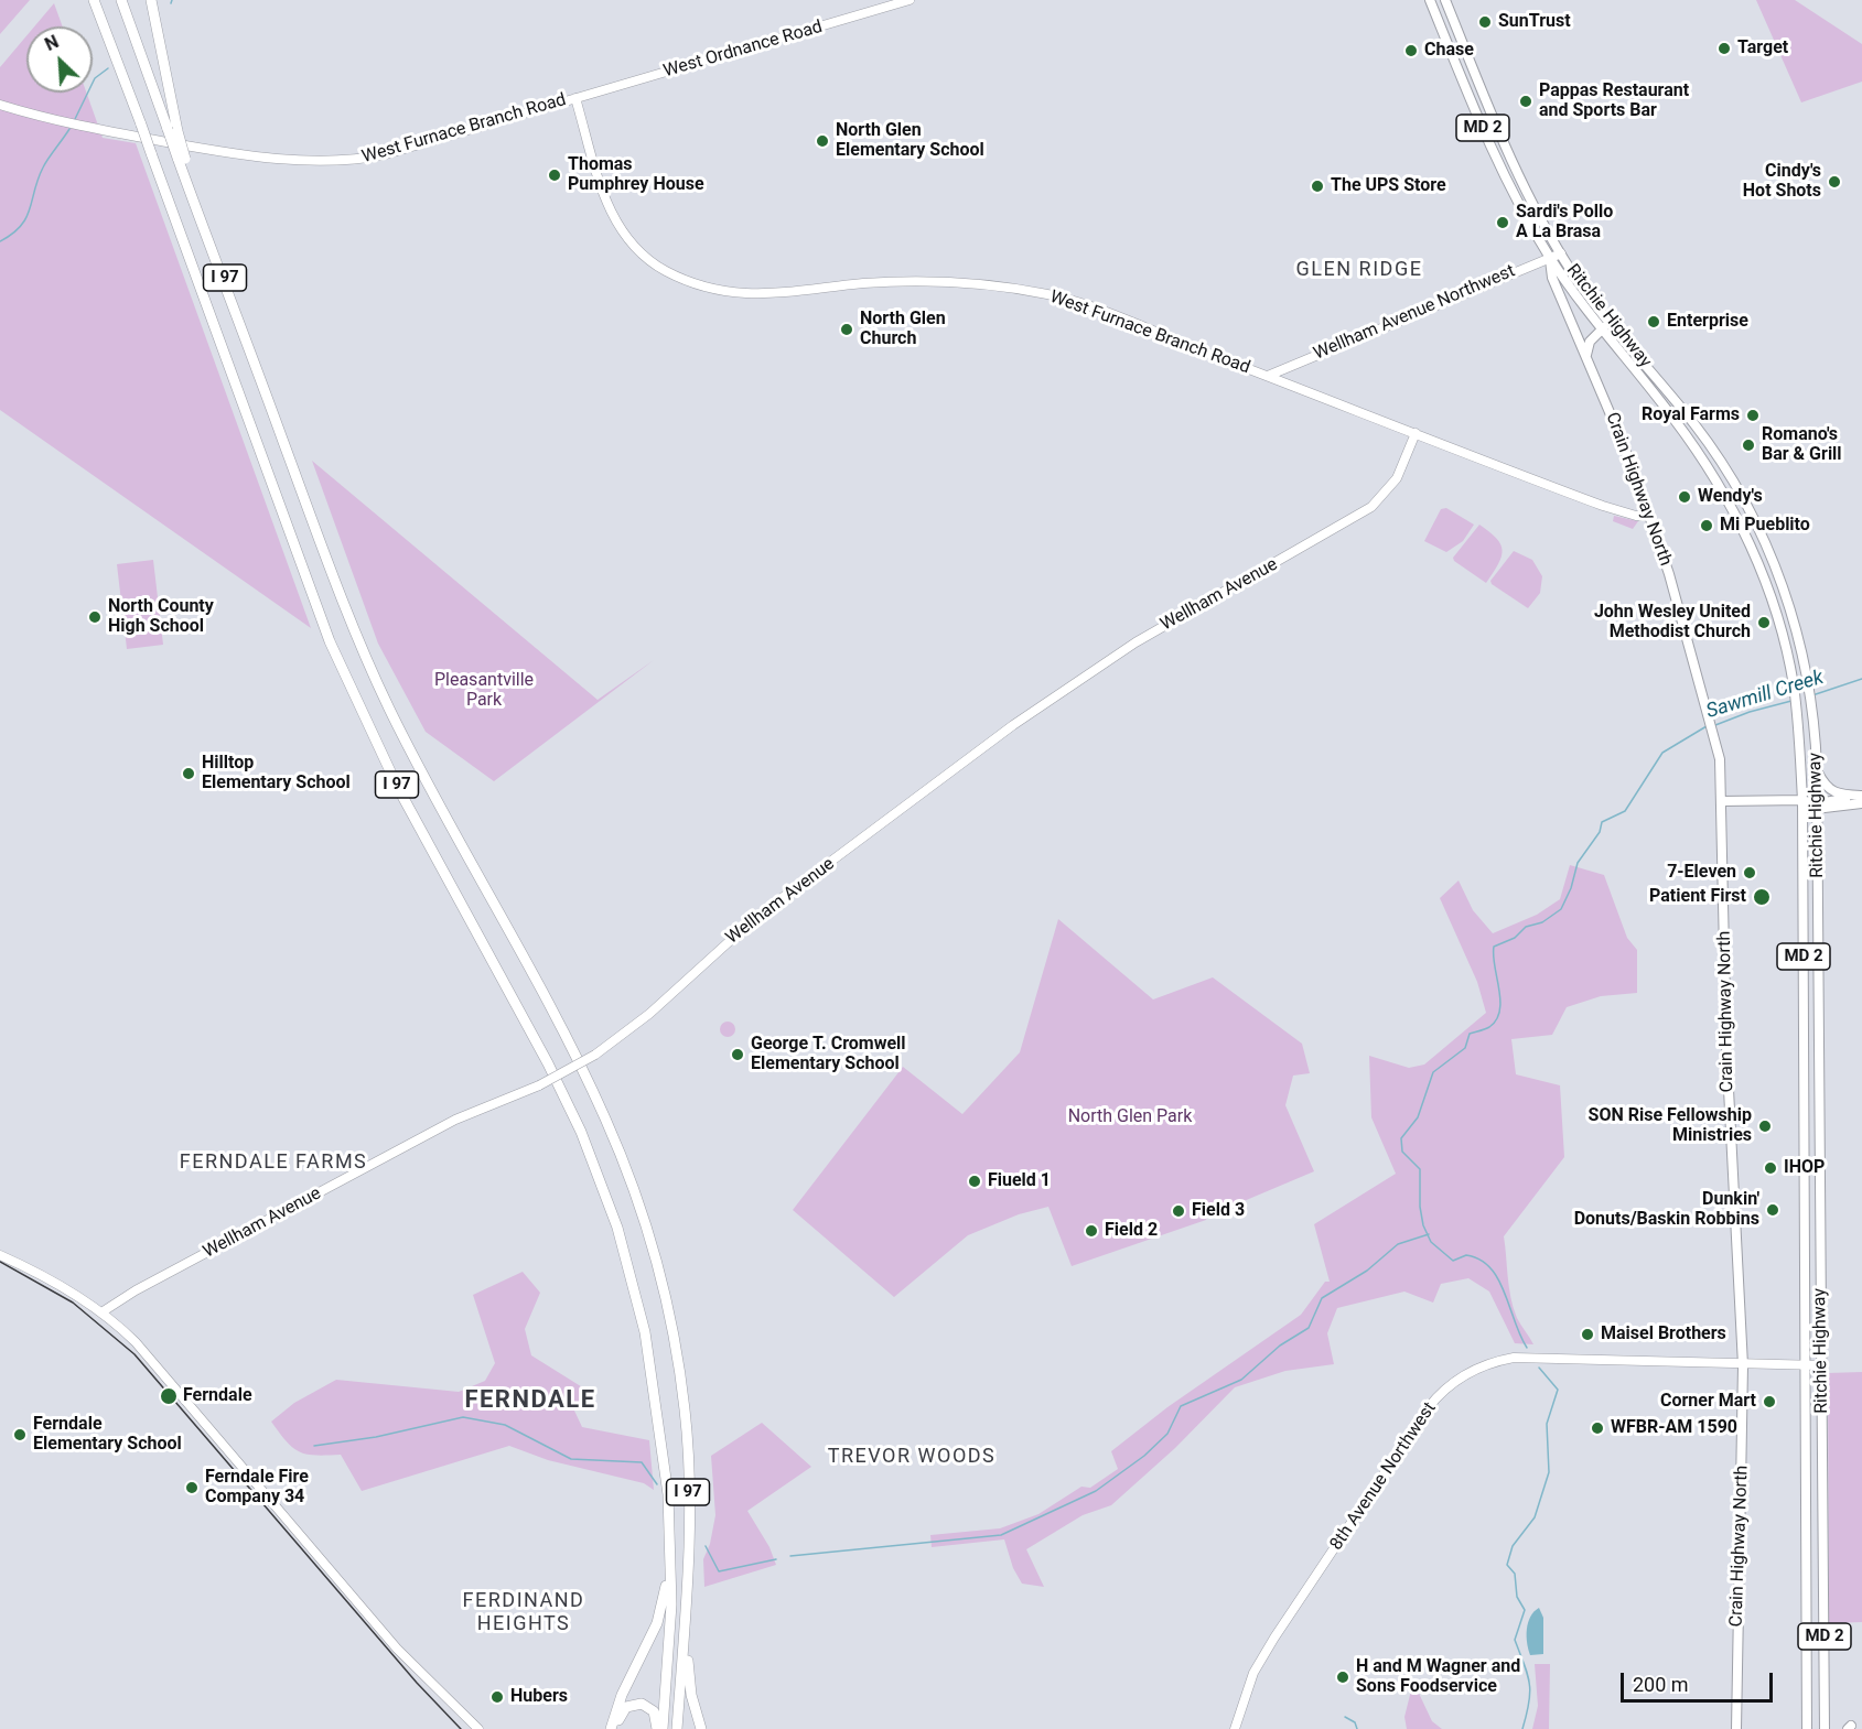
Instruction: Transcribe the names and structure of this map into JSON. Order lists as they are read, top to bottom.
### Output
{
  "streets": {
    "highway": ["I 97"],
    "main road": ["MD 2", "Ritchie Highway", "Crain Highway North"],
    "street": [
      "West Ordnance Road",
      "West Furnace Branch Road",
      "Wellham Avenue Northwest",
      "Wellham Avenue",
      "8th Avenue Northwest"
    ]
  },
  "crossings": [
    ["West Ordnance Road", "West Furnace Branch Road"],
    ["West Furnace Branch Road", "Wellham Avenue Northwest"],
    ["West Furnace Branch Road", "Crain Highway North"],
    ["West Furnace Branch Road", "Wellham Avenue"],
    ["Wellham Avenue Northwest", "Ritchie Highway"],
    ["Wellham Avenue Northwest", "Crain Highway North"],
    ["Ritchie Highway", "Crain Highway North"],
    ["Ritchie Highway", "8th Avenue Northwest"],
    ["Crain Highway North", "8th Avenue Northwest"]
  ],
  "districts": [
    "GLEN RIDGE",
    "FERNDALE FARMS",
    "FERNDALE",
    "TREVOR WOODS",
    "FERDINAND HEIGHTS"
  ],
  "water": ["Sawmill Creek"],
  "parks": ["Pleasantville Park", "North Glen Park"],
  "places": [
    "SunTrust",
    "Target",
    "Chase",
    "Pappas Restaurant and Sports Bar",
    "North Glen Elementary School",
    "Thomas Pumphrey House",
    "Cindy's Hot Shots",
    "The UPS Store",
    "Sardi's Pollo A La Brasa",
    "Enterprise",
    "North Glen Church",
    "Royal Farms",
    "Romano's Bar & Grill",
    "Wendy's",
    "Mi Pueblito",
    "North County High School",
    "John Wesley United Methodist Church",
    "Hilltop Elementary School",
    "7-Eleven",
    "Patient First",
    "George T. Cromwell Elementary School",
    "SON Rise Fellowship Ministries",
    "IHOP",
    "Fiueld 1",
    "Dunkin' Donuts/Baskin Robbins",
    "Field 3",
    "Field 2",
    "Maisel Brothers",
    "Ferndale",
    "Corner Mart",
    "WFBR-AM 1590",
    "Ferndale Elementary School",
    "Ferndale Fire Company 34",
    "H and M Wagner and Sons Foodservice",
    "Hubers"
  ],
  "scale_bar": "200 m",
  "north": "top left"
}
